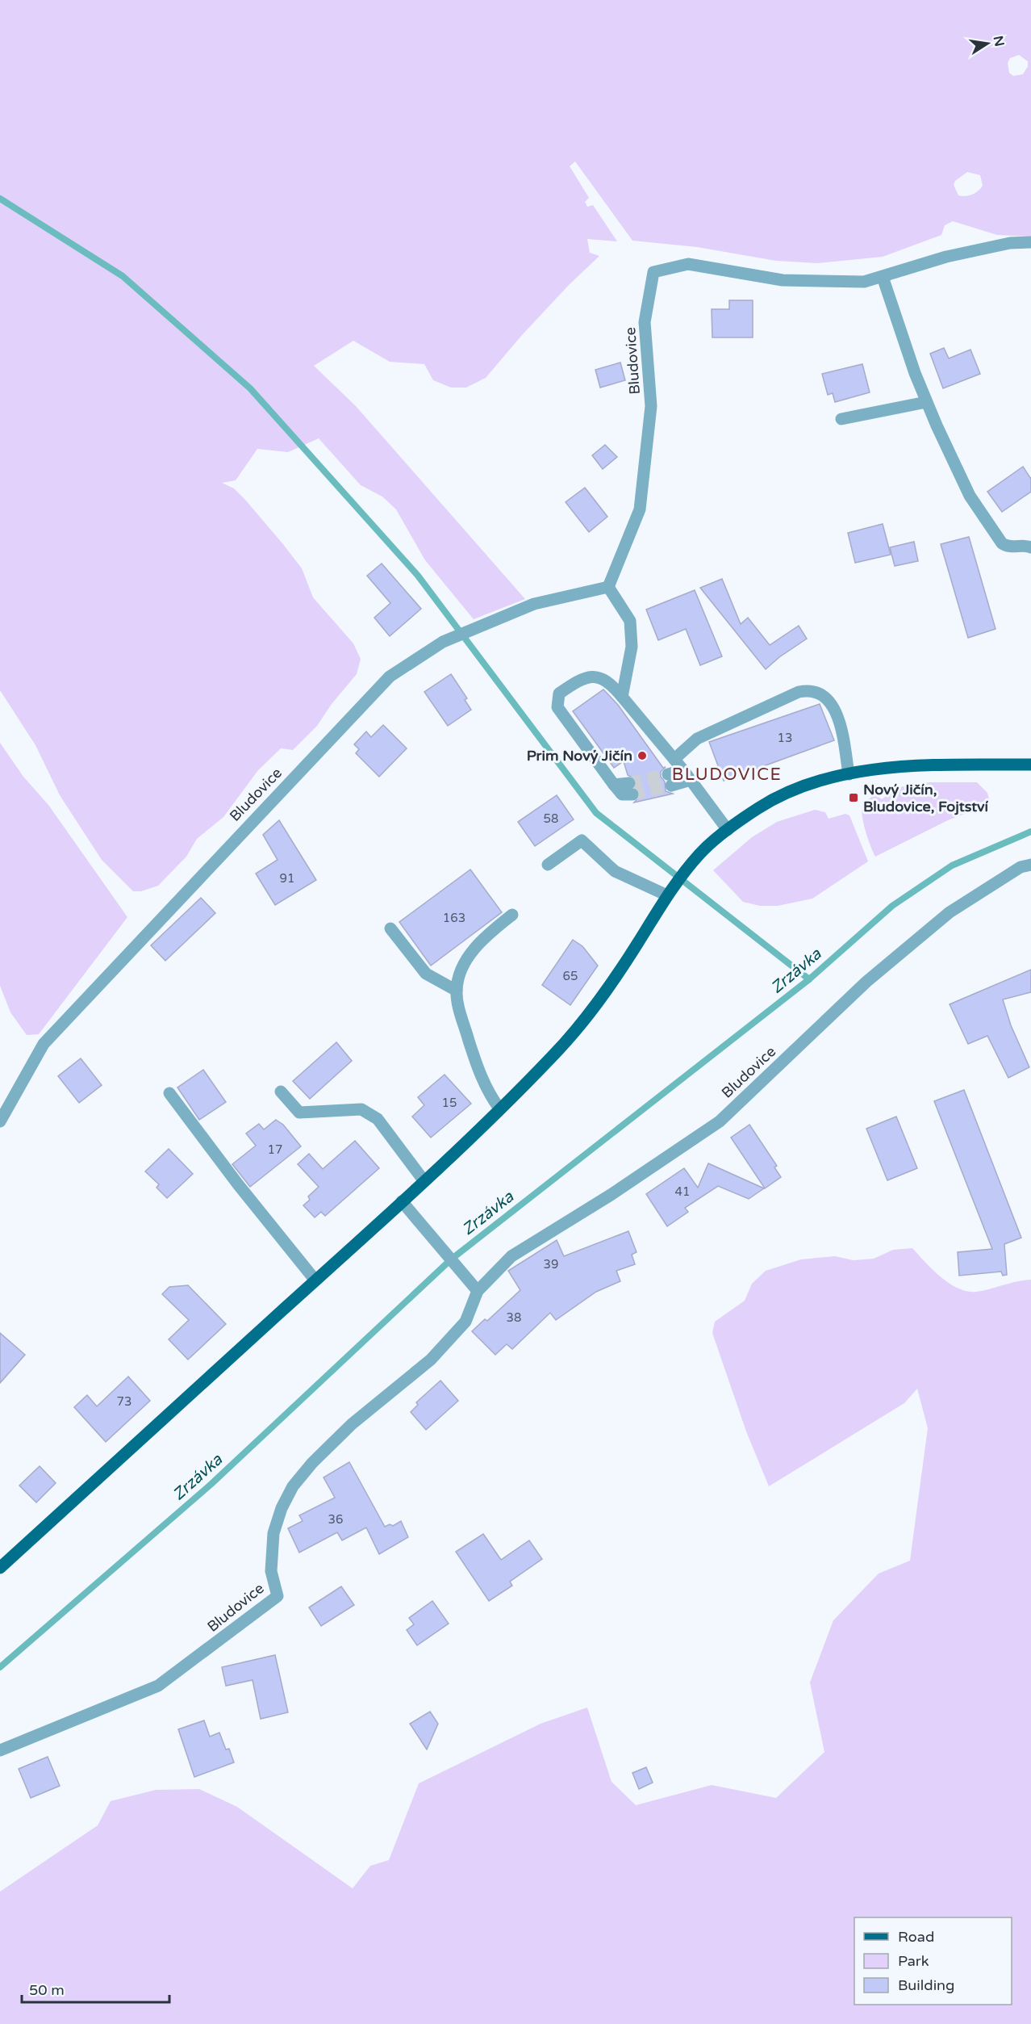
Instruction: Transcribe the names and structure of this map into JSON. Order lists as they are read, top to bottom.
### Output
{
  "streets": {
    "street": ["Bludovice"]
  },
  "districts": ["BLUDOVICE"],
  "water": ["Zrzávka"],
  "places": {
    "other": ["Prim Nový Jičín"],
    "transit": ["Nový Jičín, Bludovice, Fojtství"]
  },
  "house_numbers": [
    "13",
    "58",
    "91",
    "163",
    "65",
    "15",
    "17",
    "41",
    "39",
    "38",
    "73",
    "36"
  ],
  "legend": ["Road", "Park", "Building"],
  "scale_bar": "50 m",
  "north": "right"
}
